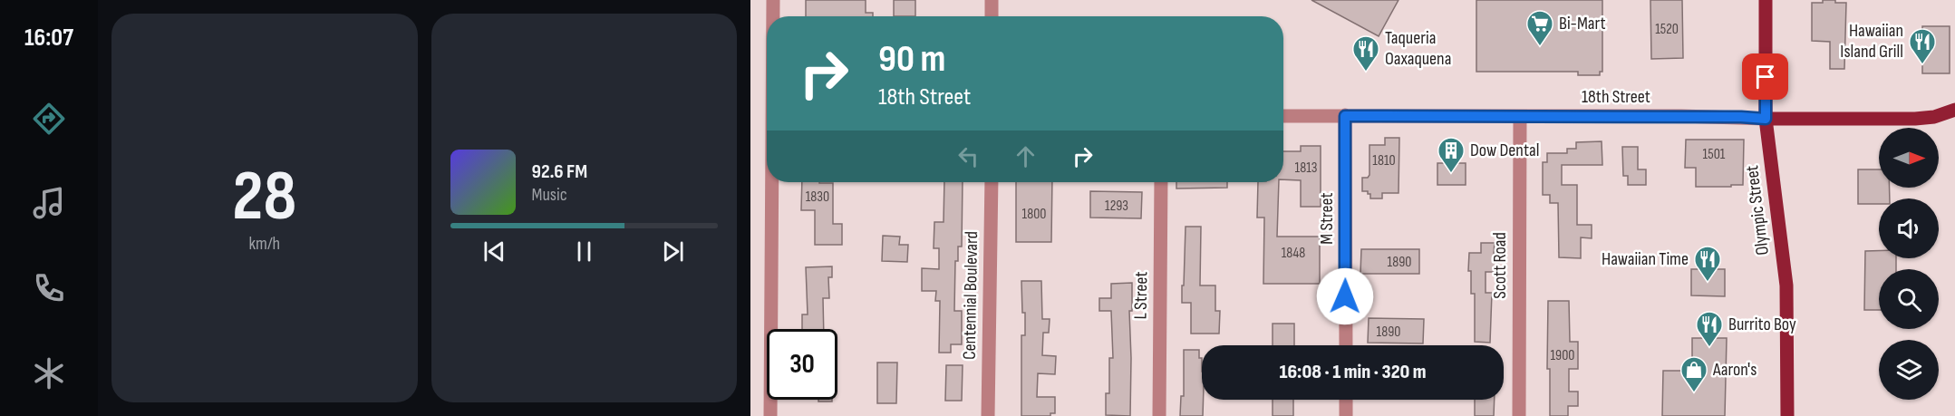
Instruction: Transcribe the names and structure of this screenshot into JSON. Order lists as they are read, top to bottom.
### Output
{
  "streets": {
    "main road": ["18th Street", "Olympic Street"],
    "street": [
      "M Street",
      "Scott Road",
      "Centennial Boulevard",
      "L Street"
    ]
  },
  "crossings": [
    ["18th Street", "Olympic Street"],
    ["18th Street", "M Street"],
    ["18th Street", "Scott Road"]
  ],
  "places": {
    "supermarket": ["Bi-Mart"],
    "restaurant": [
      "Hawaiian Island Grill",
      "Taqueria Oaxaquena",
      "Hawaiian Time",
      "Burrito Boy"
    ],
    "building": ["Dow Dental"],
    "shop": ["Aaron's"]
  },
  "house_numbers": [
    "1520",
    "1501",
    "1810",
    "1813",
    "1830",
    "1293",
    "1800",
    "1848",
    "1890",
    "1890",
    "1900"
  ],
  "north": "right",
  "page": {
    "tabs": "16:07",
    "tile": ["28", "km/h"],
    "turn": ["90 m", "18th Street"],
    "song": ["92.6 FM", "Music"],
    "limit": "30",
    "trip": "16:08 · 1 min · 320 m"
  }
}
